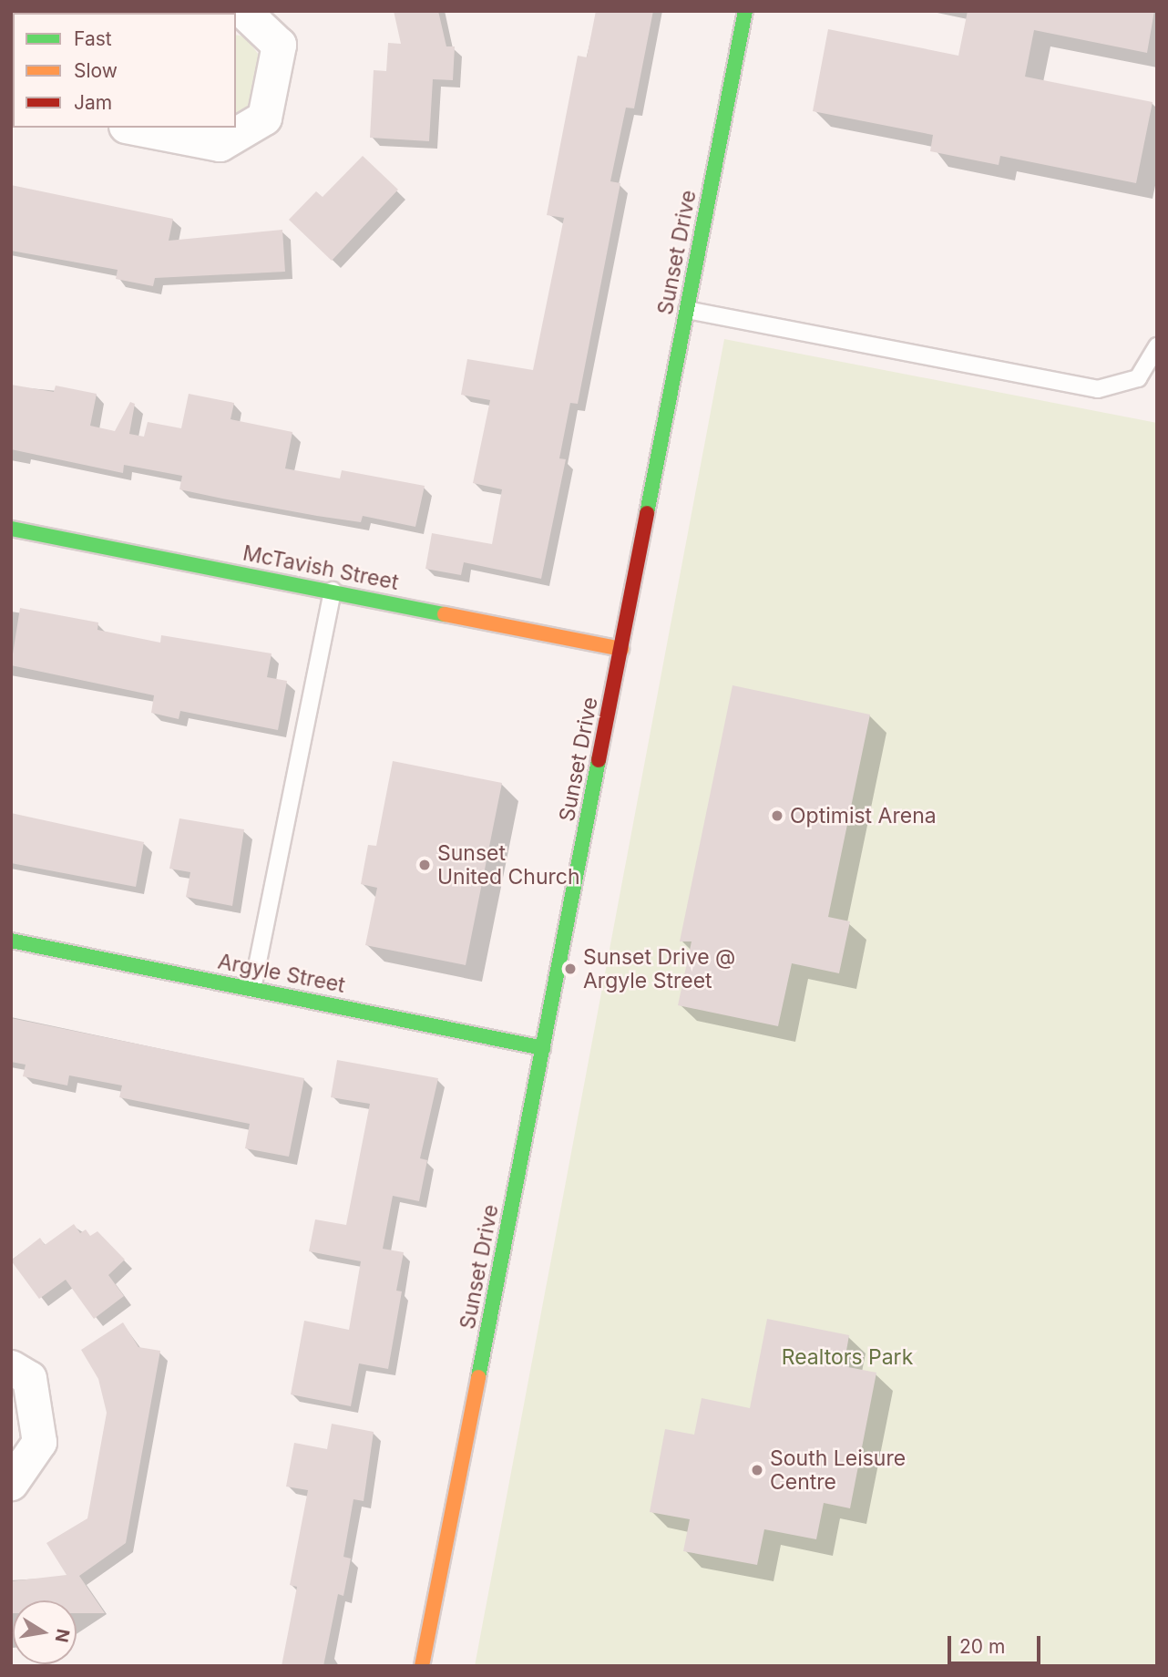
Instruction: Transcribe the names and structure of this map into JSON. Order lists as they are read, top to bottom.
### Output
{
  "streets": {
    "street": ["Sunset Drive", "McTavish Street", "Argyle Street"]
  },
  "crossings": [
    ["Sunset Drive", "McTavish Street"],
    ["Sunset Drive", "Argyle Street"]
  ],
  "parks": ["Realtors Park"],
  "places": [
    "Optimist Arena",
    "Sunset United Church",
    "Sunset Drive @ Argyle Street",
    "South Leisure Centre"
  ],
  "legend": ["Fast", "Slow", "Jam"],
  "scale_bar": "20 m",
  "north": "right"
}
